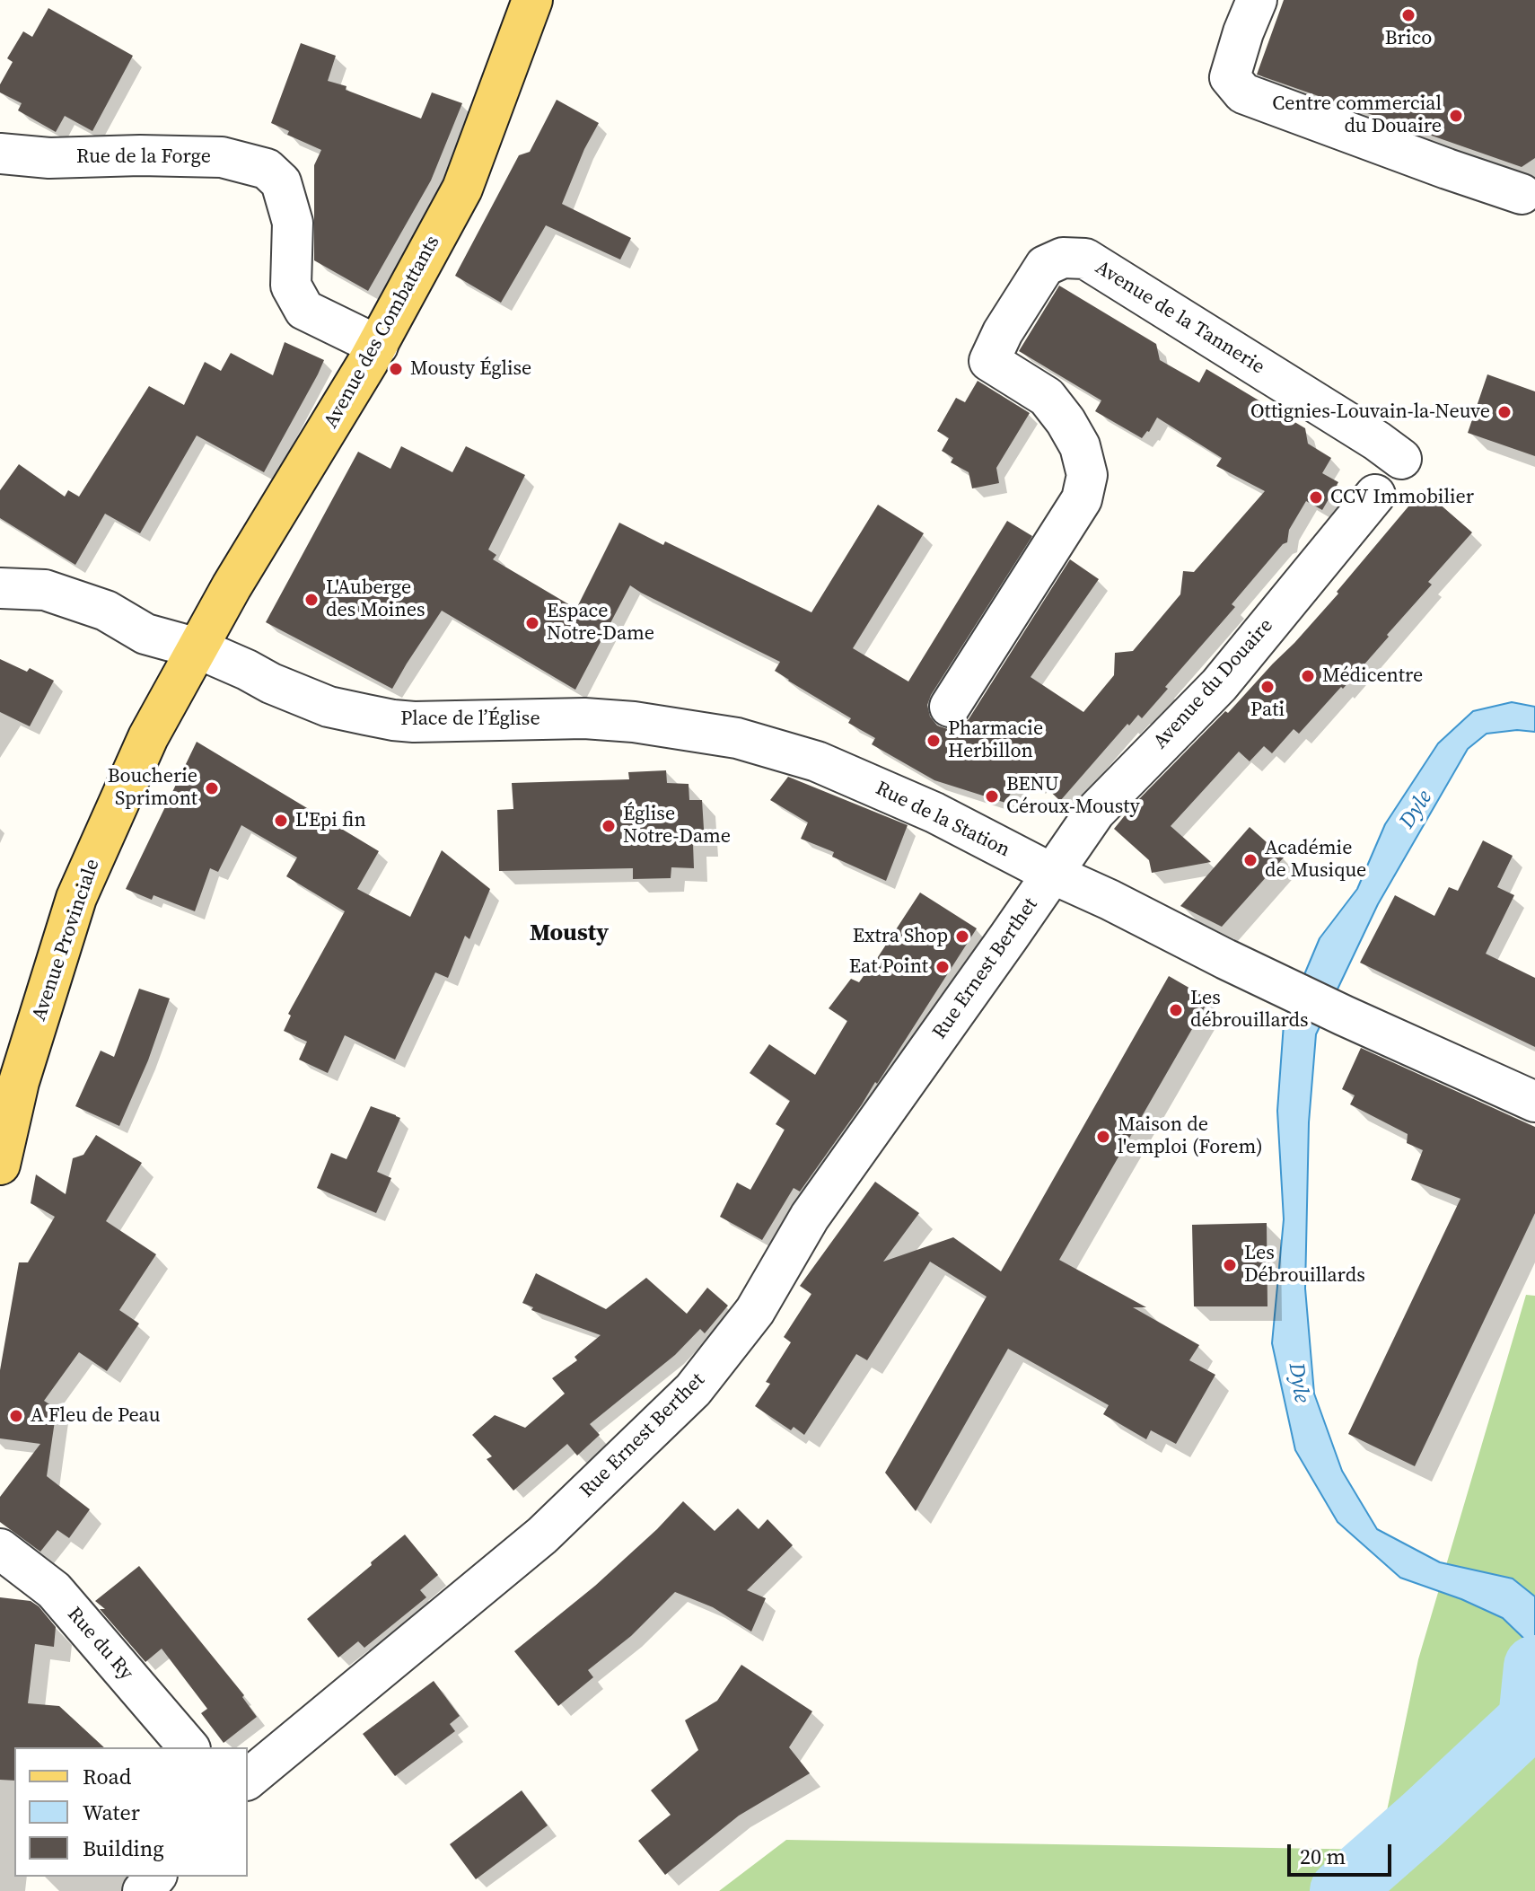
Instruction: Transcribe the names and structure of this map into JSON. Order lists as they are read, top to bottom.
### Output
{
  "streets": {
    "main road": ["Avenue des Combattants", "Avenue Provinciale"],
    "street": [
      "Rue de la Forge",
      "Avenue de la Tannerie",
      "Avenue du Douaire",
      "Place de l’Église",
      "Rue de la Station",
      "Rue Ernest Berthet",
      "Rue du Ry"
    ]
  },
  "crossings": [
    ["Rue de la Forge", "Avenue des Combattants"],
    ["Avenue des Combattants", "Place de l’Église"],
    ["Avenue des Combattants", "Avenue Provinciale"],
    ["Avenue du Douaire", "Rue de la Station"],
    ["Avenue du Douaire", "Rue Ernest Berthet"],
    ["Place de l’Église", "Rue de la Station"],
    ["Place de l’Église", "Avenue Provinciale"],
    ["Rue de la Station", "Rue Ernest Berthet"]
  ],
  "districts": ["Mousty"],
  "water": ["Dyle"],
  "places": [
    "Brico",
    "Centre commercial du Douaire",
    "Mousty Église",
    "Ottignies-Louvain-la-Neuve",
    "CCV Immobilier",
    "L'Auberge des Moines",
    "Espace Notre-Dame",
    "Médicentre",
    "Pati",
    "Pharmacie Herbillon",
    "Boucherie Sprimont",
    "BENU Céroux-Mousty",
    "L'Epi fin",
    "Église Notre-Dame",
    "Académie de Musique",
    "Extra Shop",
    "Eat Point",
    "Les débrouillards",
    "Maison de l'emploi (Forem)",
    "Les Débrouillards",
    "A Fleu de Peau"
  ],
  "legend": ["Road", "Water", "Building"],
  "scale_bar": "20 m"
}
